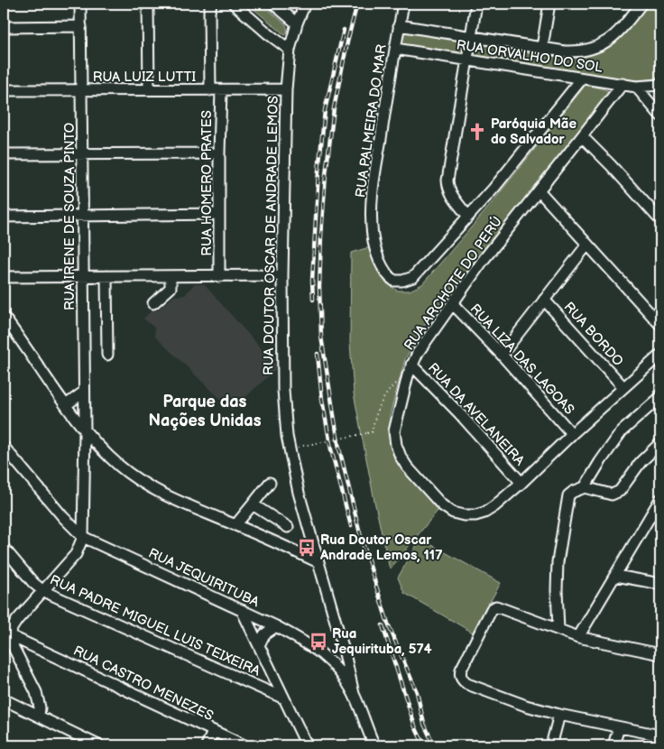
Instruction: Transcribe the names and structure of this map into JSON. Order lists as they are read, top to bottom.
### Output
{
  "streets": {
    "street": [
      "RUA ORVALHO DO SOL",
      "RUA LUIZ LUTTI",
      "RUA PALMEIRA DO MAR",
      "RUA HOMERO PRATES",
      "RUA IRENE DE SOUZA PINTO",
      "RUA DOUTOR OSCAR DE ANDRADE LEMOS",
      "RUA ARCHOTE DO PERÚ",
      "RUA BORDO",
      "RUA LIZA DAS LAGOAS",
      "RUA DA AVELANEIRA",
      "RUA JEQUIRITUBA",
      "RUA PADRE MIGUEL LUIS TEIXEIRA",
      "RUA CASTRO MENEZES"
    ]
  },
  "crossings": [
    ["RUA ORVALHO DO SOL", "RUA PALMEIRA DO MAR"],
    ["RUA ORVALHO DO SOL", "RUA ARCHOTE DO PERÚ"],
    ["RUA LUIZ LUTTI", "RUA HOMERO PRATES"],
    ["RUA LUIZ LUTTI", "RUA IRENE DE SOUZA PINTO"],
    ["RUA LUIZ LUTTI", "RUA DOUTOR OSCAR DE ANDRADE LEMOS"],
    ["RUA IRENE DE SOUZA PINTO", "RUA JEQUIRITUBA"],
    ["RUA DOUTOR OSCAR DE ANDRADE LEMOS", "RUA JEQUIRITUBA"],
    ["RUA ARCHOTE DO PERÚ", "RUA BORDO"],
    ["RUA ARCHOTE DO PERÚ", "RUA LIZA DAS LAGOAS"],
    ["RUA ARCHOTE DO PERÚ", "RUA DA AVELANEIRA"]
  ],
  "districts": ["Parque das Nações Unidas"],
  "places": {
    "church": ["Paróquia Mãe do Salvador"],
    "bus stop": ["Rua Doutor Oscar Andrade Lemos, 117", "Rua Jequirituba, 574"]
  }
}
